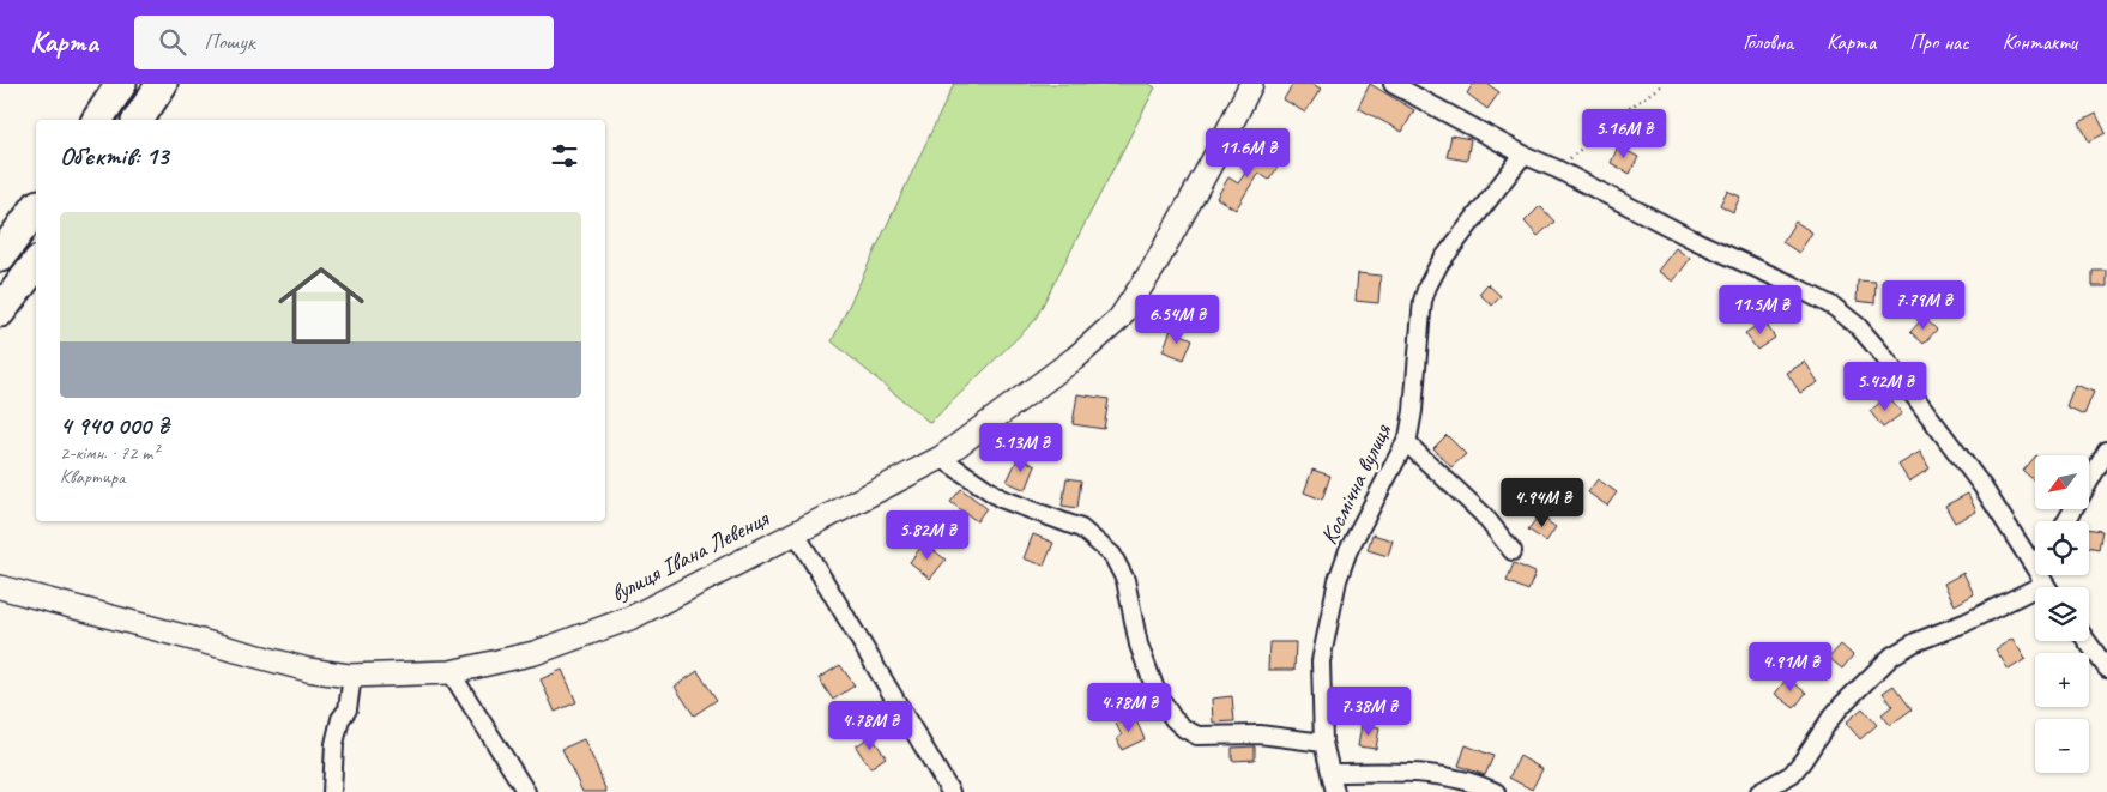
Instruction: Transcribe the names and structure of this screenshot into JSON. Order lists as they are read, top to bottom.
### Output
{
  "streets": {
    "street": ["Космічна вулиця", "вулиця Івана Левенця"]
  },
  "north": "bottom left",
  "page": {
    "header": "Карта",
    "search": "Пошук",
    "nav": [
      "Головна",
      "Карта",
      "Про нас",
      "Контакти"
    ],
    "price": [
      "5.16M ₴",
      "11.6M ₴",
      "7.79M ₴",
      "11.5M ₴",
      "6.54M ₴",
      "5.42M ₴",
      "5.13M ₴",
      "4.94M ₴",
      "5.82M ₴",
      "4.91M ₴",
      "4.78M ₴",
      "7.38M ₴",
      "4.78M ₴"
    ],
    "heading": "Об’єктів: 13",
    "list": [
      {
        "name": "4 940 000 ₴",
        "note": "2-кімн. · 72 m² · Квартира"
      }
    ],
    "map_buttons": ["+", "−"]
  }
}
